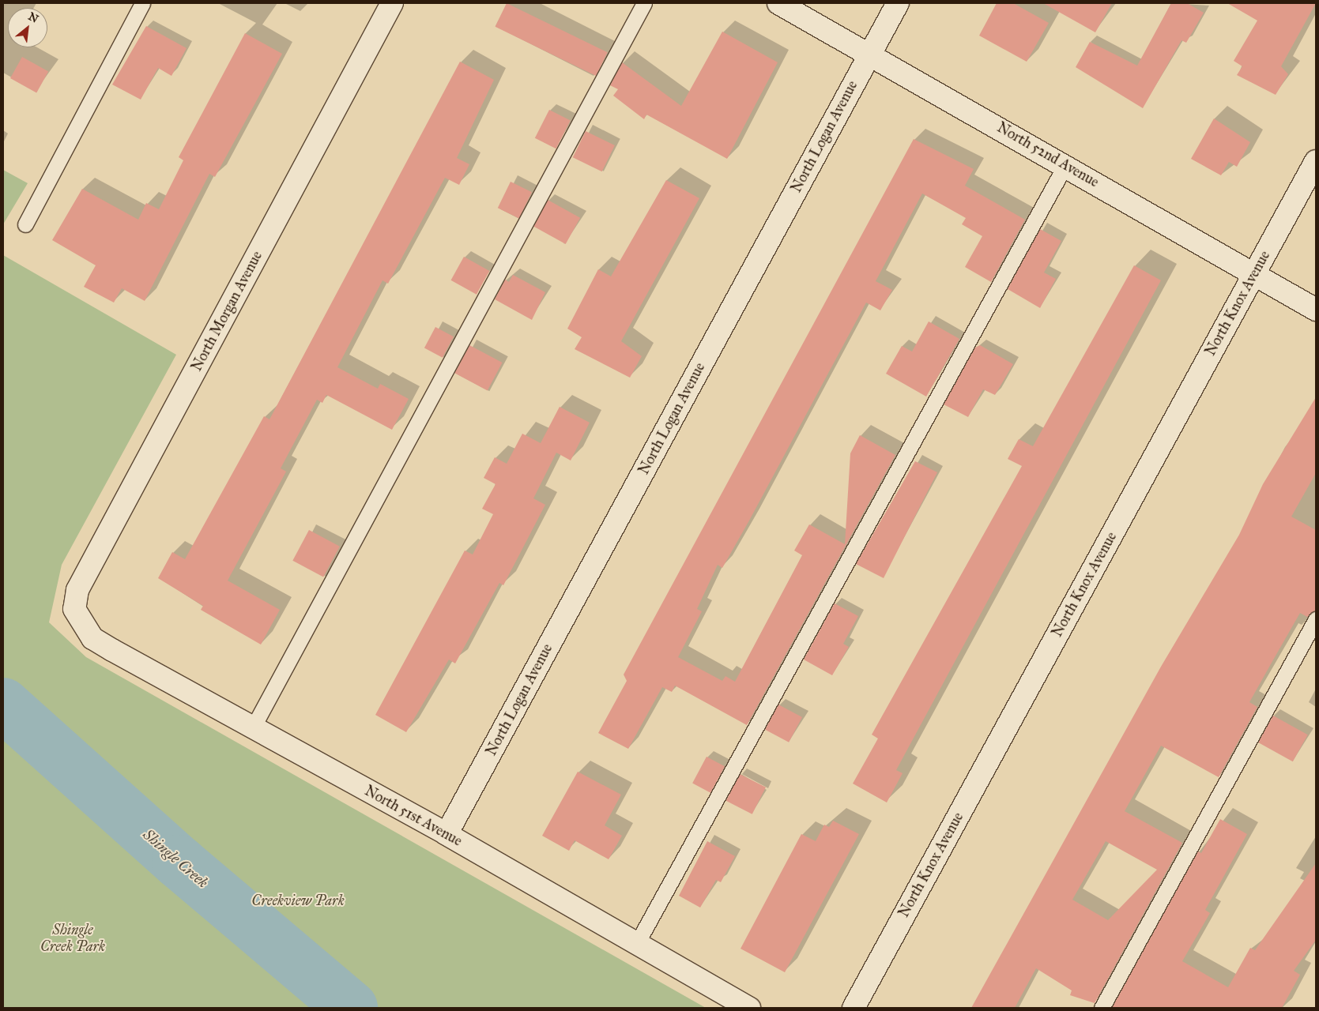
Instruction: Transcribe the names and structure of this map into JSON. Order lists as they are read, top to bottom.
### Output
{
  "streets": {
    "street": [
      "North Logan Avenue",
      "North 52nd Avenue",
      "North Knox Avenue",
      "North Morgan Avenue",
      "North 51st Avenue"
    ]
  },
  "crossings": [
    ["North Logan Avenue", "North 52nd Avenue"],
    ["North Logan Avenue", "North 51st Avenue"],
    ["North 52nd Avenue", "North Knox Avenue"],
    ["North Morgan Avenue", "North 51st Avenue"]
  ],
  "water": ["Shingle Creek"],
  "parks": ["Creekview Park", "Shingle Creek Park"],
  "north": "top right"
}
